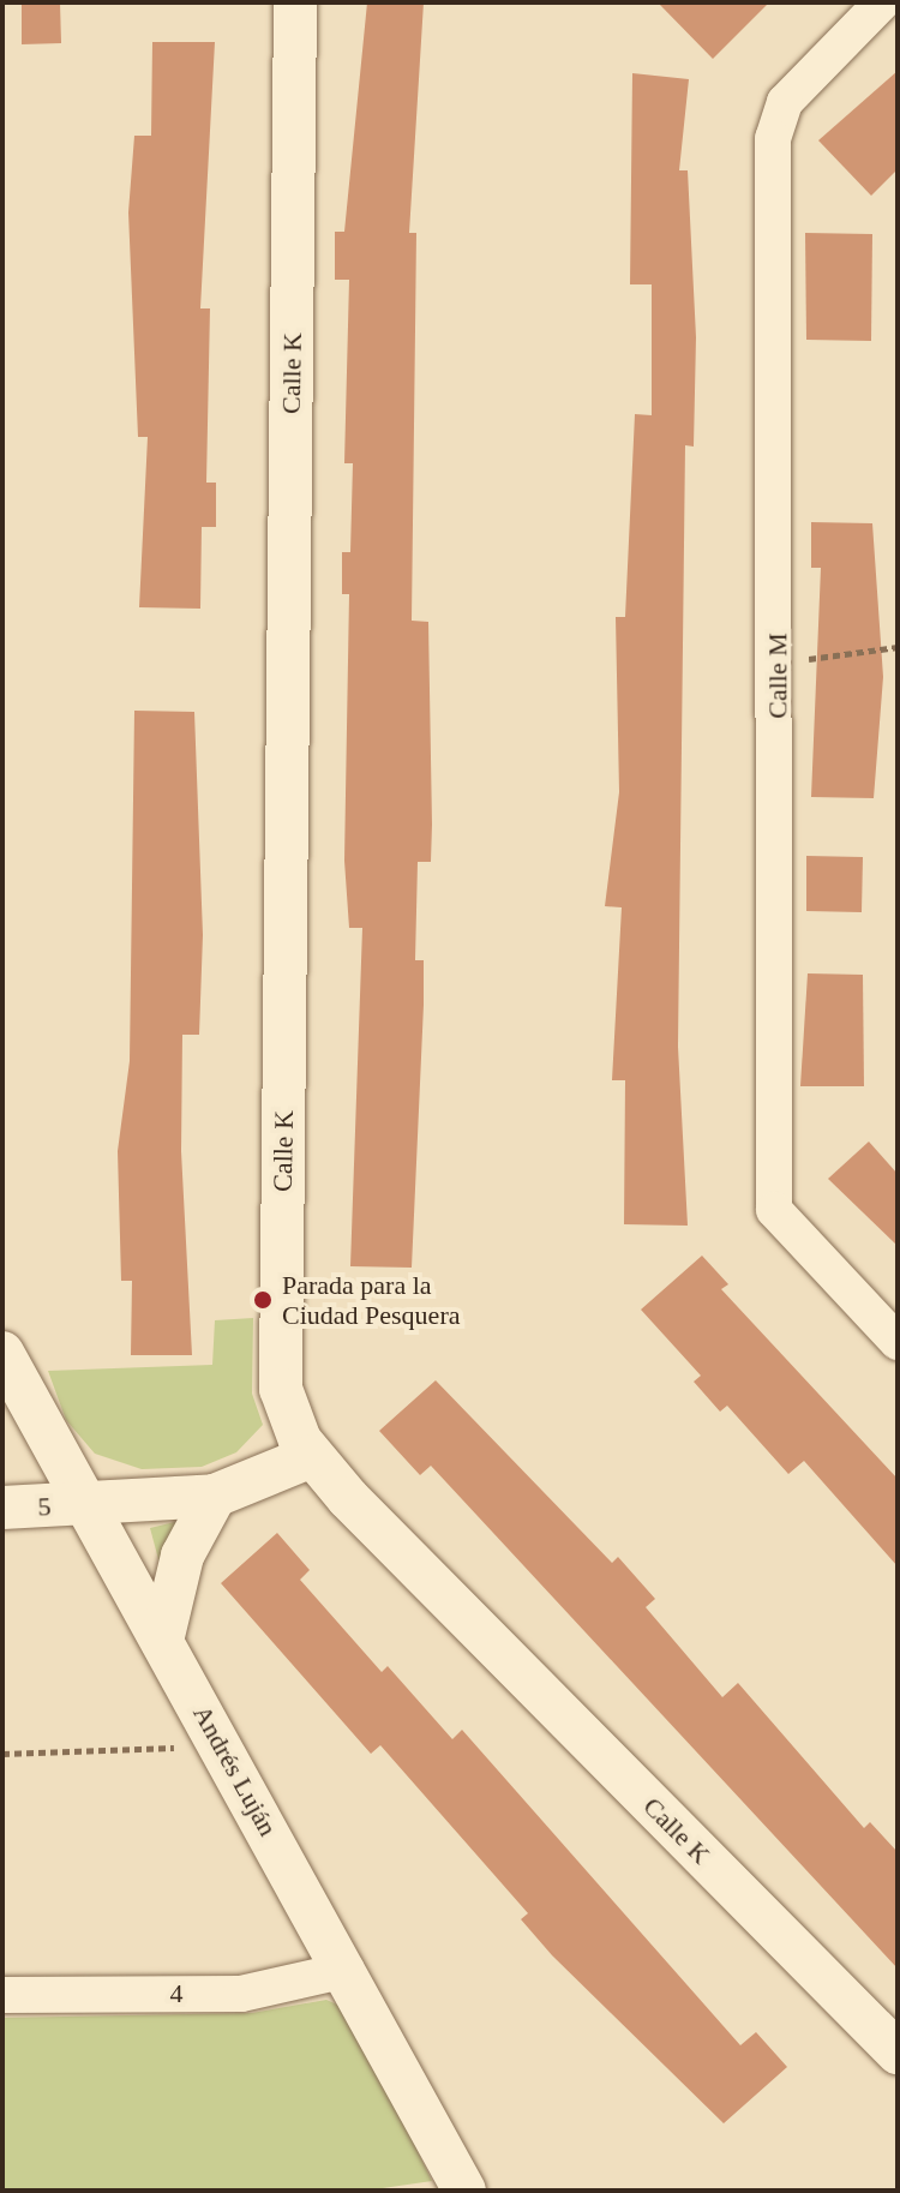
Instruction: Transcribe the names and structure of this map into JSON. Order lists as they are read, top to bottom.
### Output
{
  "streets": {
    "street": [
      "Calle K",
      "Calle M",
      "5",
      "Andrés Luján",
      "4"
    ]
  },
  "crossings": [
    ["Calle K", "5"],
    ["5", "Andrés Luján"],
    ["Andrés Luján", "4"]
  ],
  "places": ["Parada para la Ciudad Pesquera"]
}
